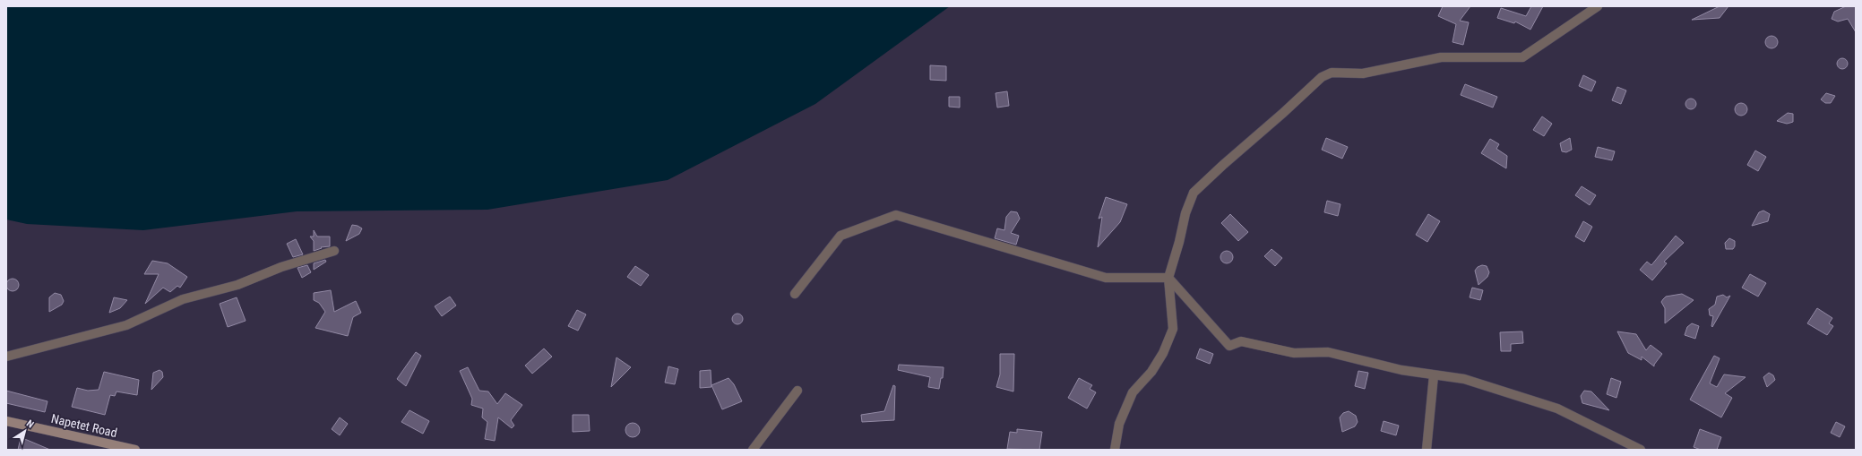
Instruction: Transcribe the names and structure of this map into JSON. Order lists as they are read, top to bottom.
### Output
{
  "streets": {
    "main road": ["Napetet Road"]
  },
  "north": "top right"
}
